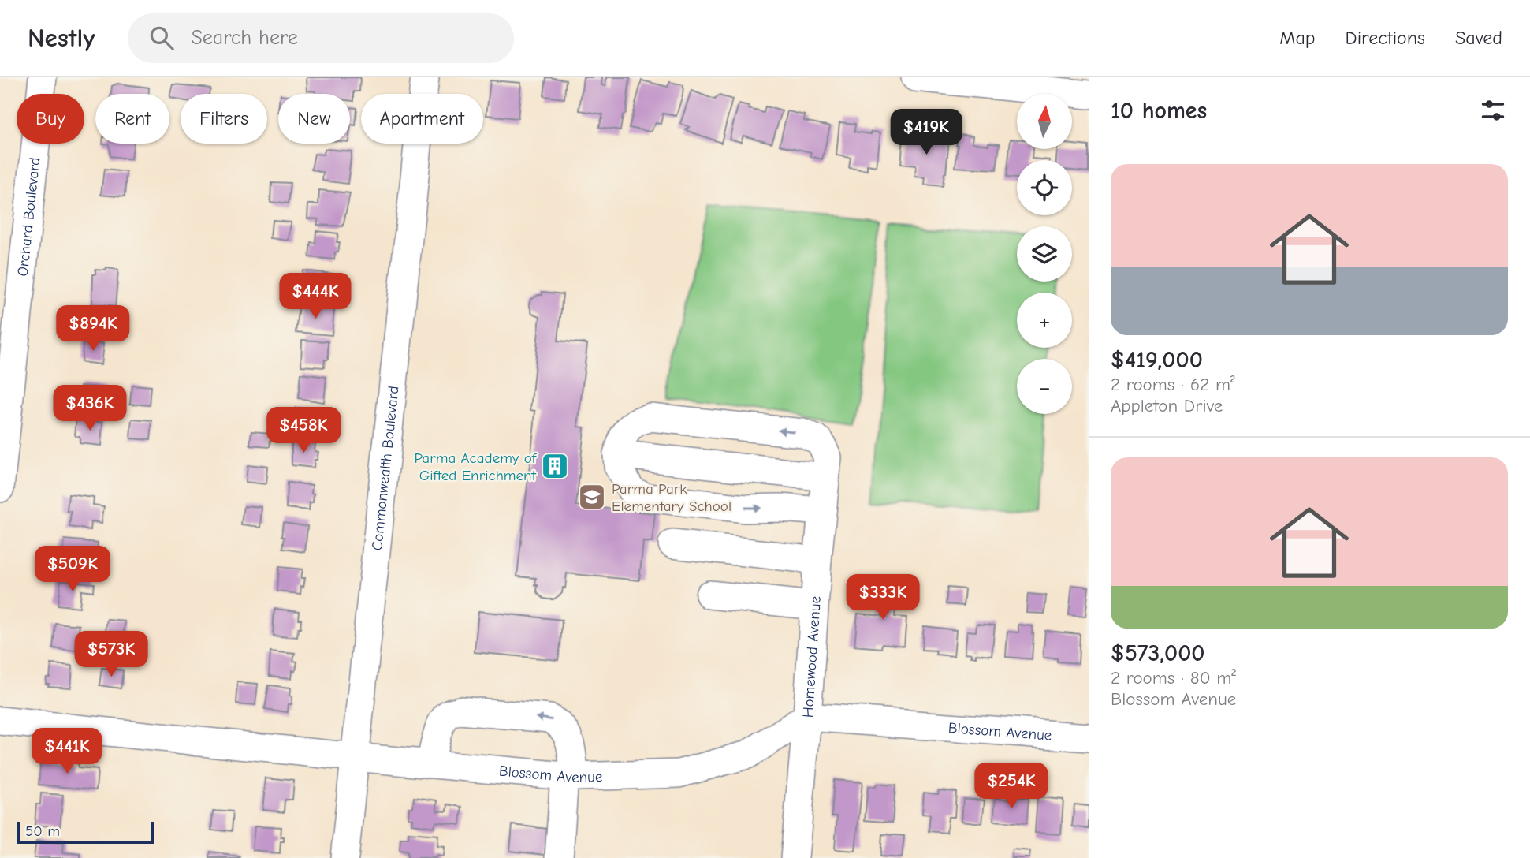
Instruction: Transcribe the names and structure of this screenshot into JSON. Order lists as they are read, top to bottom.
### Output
{
  "streets": {
    "street": [
      "Orchard Boulevard",
      "Commonwealth Boulevard",
      "Homewood Avenue",
      "Blossom Avenue"
    ]
  },
  "crossings": [
    ["Commonwealth Boulevard", "Blossom Avenue"],
    ["Homewood Avenue", "Blossom Avenue"]
  ],
  "places": {
    "building": ["Parma Academy of Gifted Enrichment"],
    "school or university": ["Parma Park Elementary School"]
  },
  "scale_bar": "50 m",
  "north": "top",
  "page": {
    "header": "Nestly",
    "search": "Search here",
    "nav": ["Map", "Directions", "Saved"],
    "heading": "10 homes",
    "map_buttons": ["+", "−"],
    "chip": [
      "Buy",
      "Rent",
      "Filters",
      "New",
      "Apartment"
    ],
    "price": [
      "$419K",
      "$444K",
      "$894K",
      "$436K",
      "$458K",
      "$509K",
      "$333K",
      "$573K",
      "$441K",
      "$254K"
    ],
    "list": [
      {
        "name": "$419,000",
        "note": "2 rooms · 62 m² · Appleton Drive"
      },
      {
        "name": "$573,000",
        "note": "2 rooms · 80 m² · Blossom Avenue"
      }
    ],
    "scale": "50 m"
  }
}
